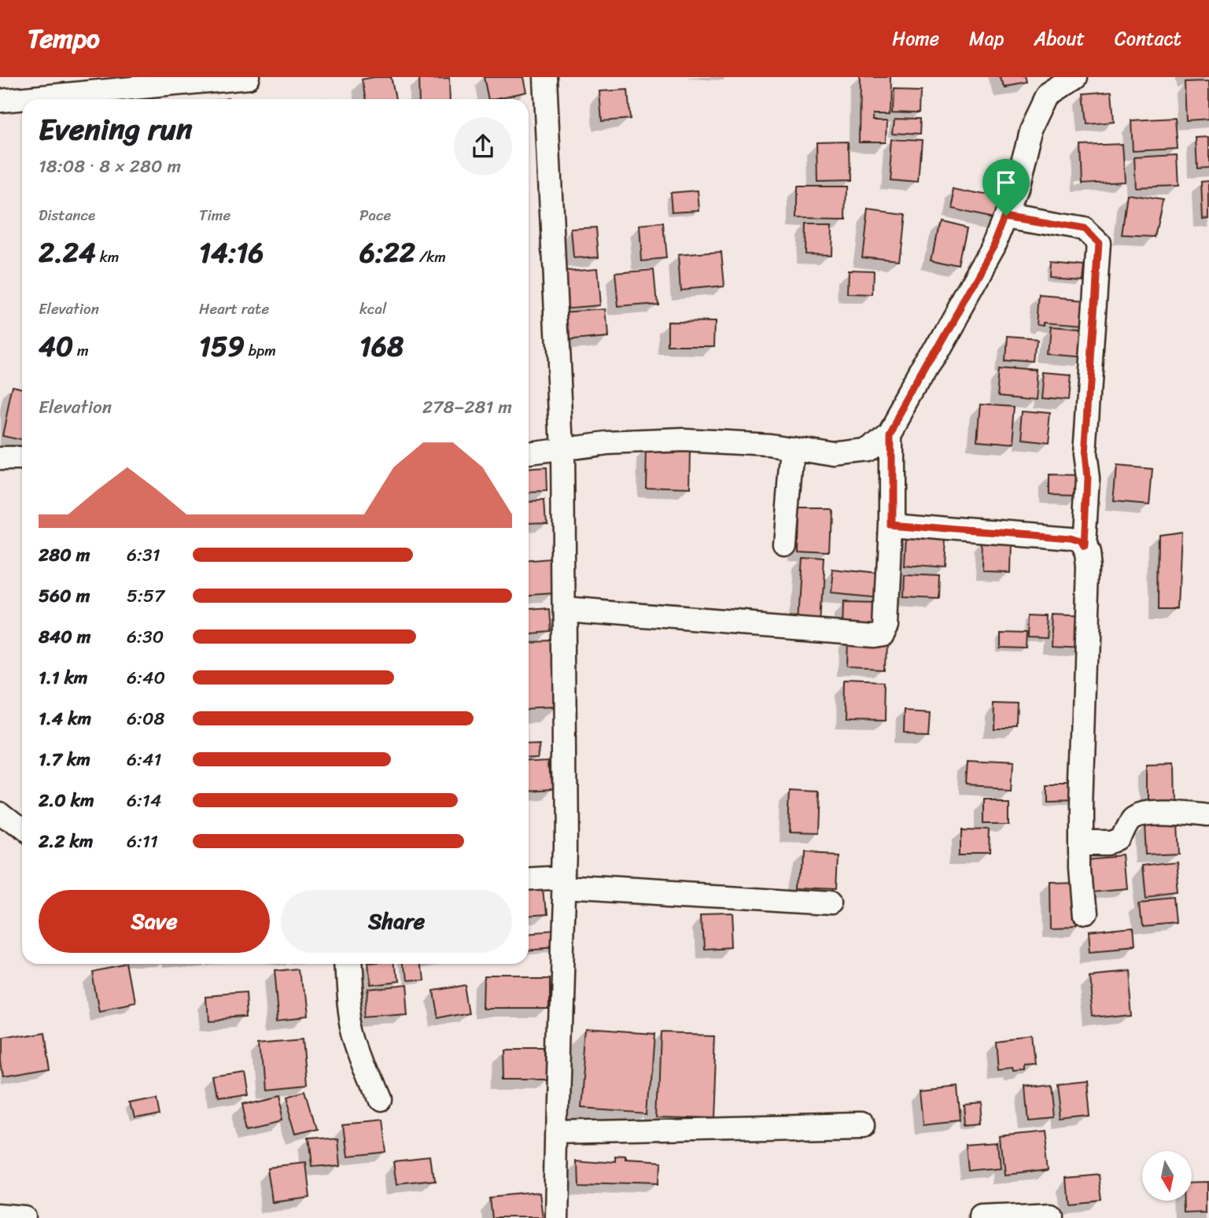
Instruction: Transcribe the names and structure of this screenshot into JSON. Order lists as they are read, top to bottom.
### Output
{
  "north": "bottom",
  "page": {
    "header": "Tempo",
    "nav": [
      "Home",
      "Map",
      "About",
      "Contact"
    ],
    "heading": ["Evening run", "18:08 · 8 × 280 m"],
    "stats": [
      ["Distance", "2.24 km"],
      ["Time", "14:16"],
      ["Pace", "6:22 /km"],
      ["Elevation", "40 m"],
      ["Heart rate", "159 bpm"],
      ["kcal", "168"]
    ],
    "chart": ["Elevation", "278–281 m"],
    "list": [
      {
        "name": "280 m",
        "note": "6:31"
      },
      {
        "name": "560 m",
        "note": "5:57"
      },
      {
        "name": "840 m",
        "note": "6:30"
      },
      {
        "name": "1.1 km",
        "note": "6:40"
      },
      {
        "name": "1.4 km",
        "note": "6:08"
      },
      {
        "name": "1.7 km",
        "note": "6:41"
      },
      {
        "name": "2.0 km",
        "note": "6:14"
      },
      {
        "name": "2.2 km",
        "note": "6:11"
      }
    ],
    "buttons": ["Save", "Share"]
  }
}
